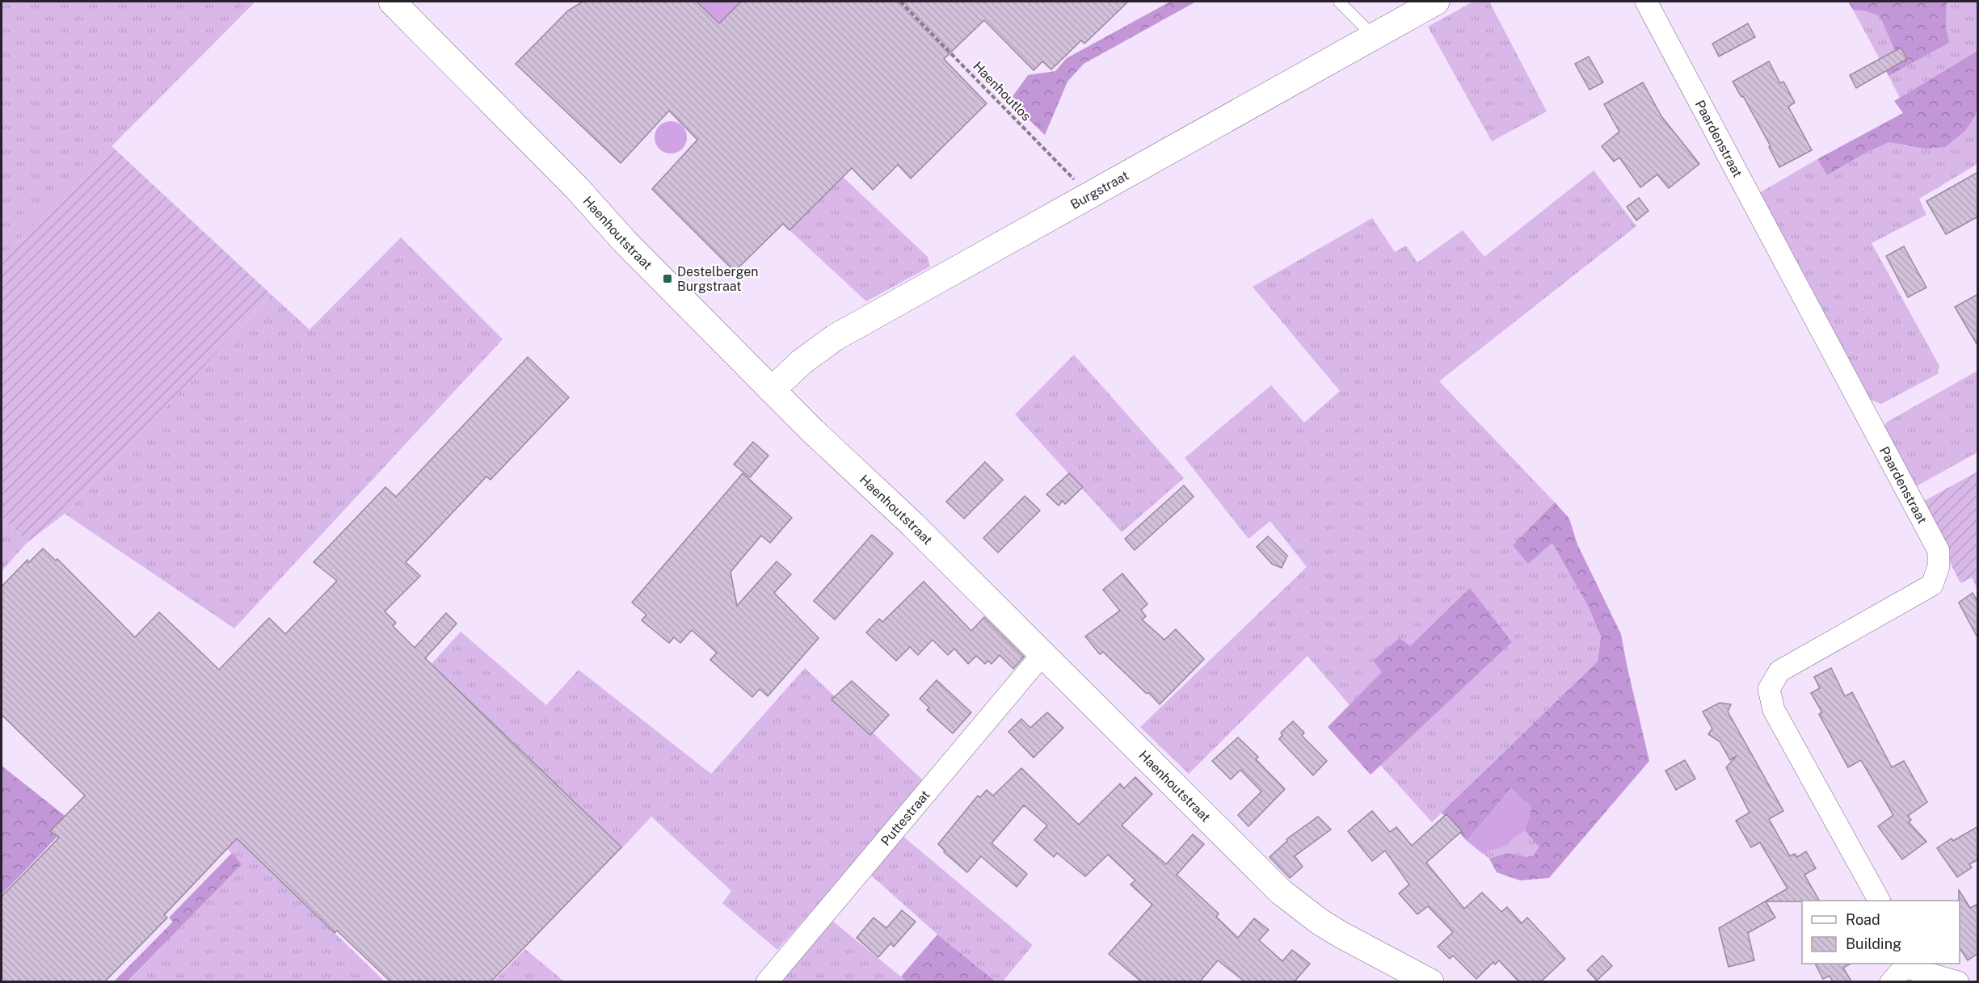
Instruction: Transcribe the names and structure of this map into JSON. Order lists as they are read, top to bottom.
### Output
{
  "streets": {
    "street": [
      "Paardenstraat",
      "Burgstraat",
      "Haenhoutstraat",
      "Puttestraat"
    ],
    "path": ["Haenhoutlos"]
  },
  "crossings": [
    ["Haenhoutlos", "Burgstraat"],
    ["Burgstraat", "Haenhoutstraat"],
    ["Haenhoutstraat", "Puttestraat"]
  ],
  "places": {
    "transit": ["Destelbergen Burgstraat"]
  },
  "legend": ["Road", "Building"]
}
